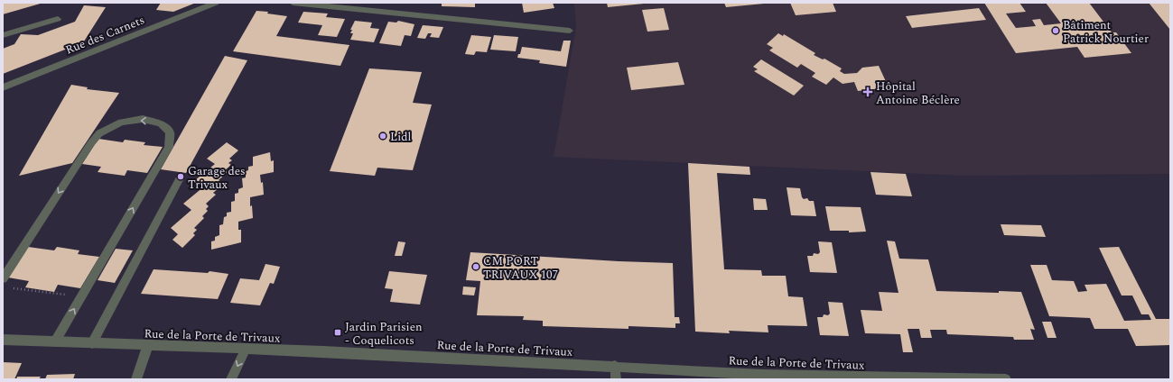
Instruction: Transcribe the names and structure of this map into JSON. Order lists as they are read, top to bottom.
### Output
{
  "streets": {
    "street": ["Rue des Carnets", "Rue de la Porte de Trivaux"]
  },
  "places": {
    "other": [
      "Bâtiment Patrick Nourtier",
      "Lidl",
      "Garage des Trivaux",
      "CM PORT TRIVAUX 107"
    ],
    "health": ["Hôpital Antoine Béclère"],
    "transit": ["Jardin Parisien - Coquelicots"]
  }
}
